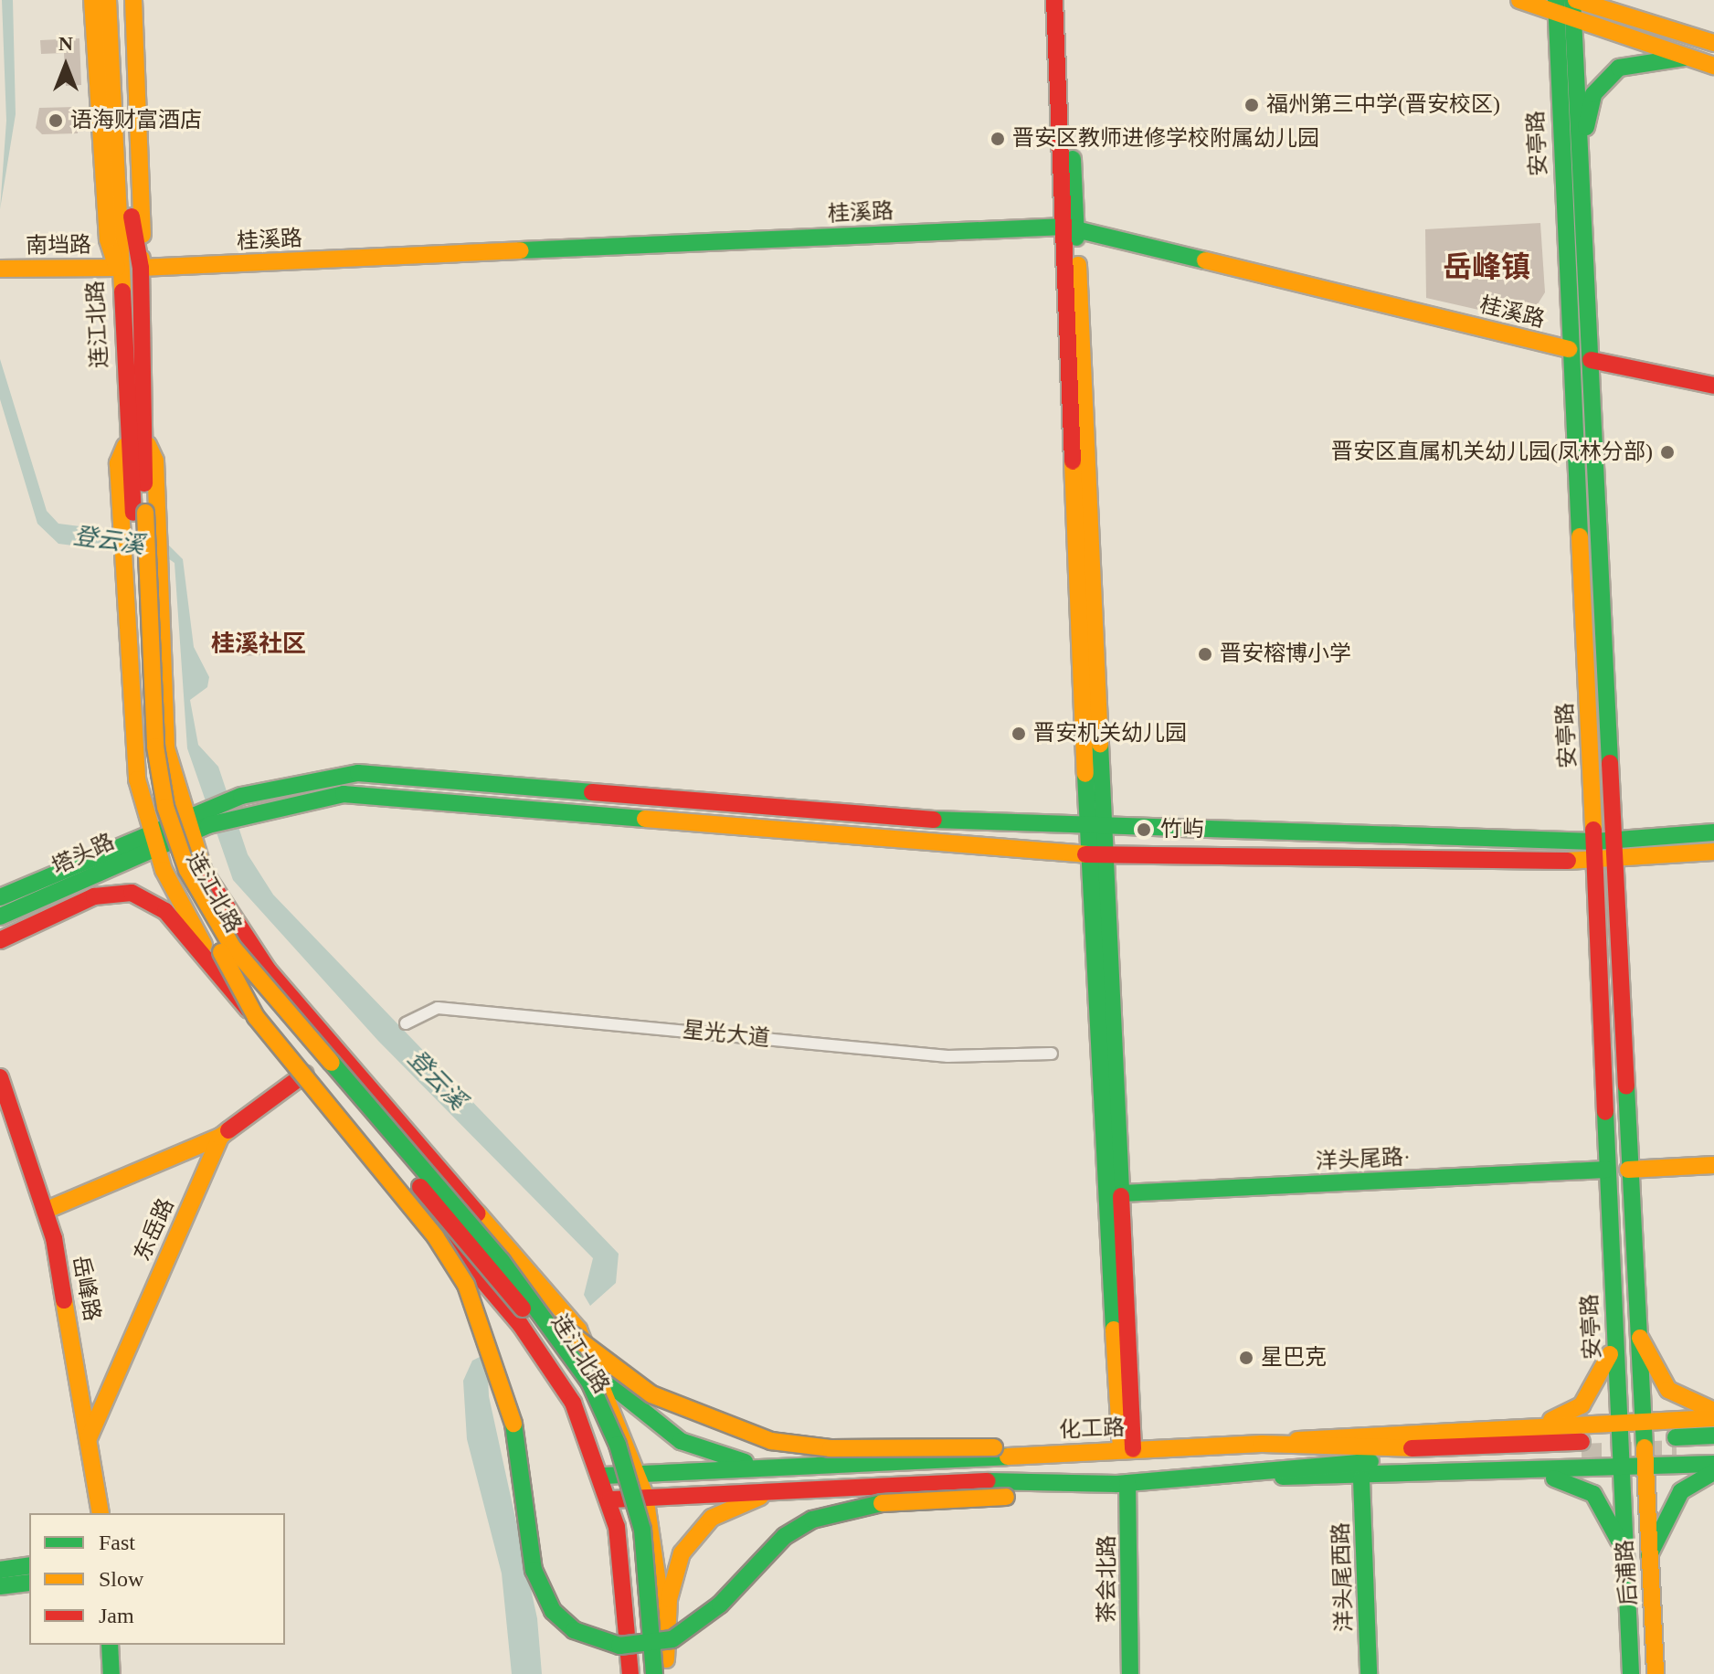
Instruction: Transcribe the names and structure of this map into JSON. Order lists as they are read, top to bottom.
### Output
{
  "streets": {
    "main road": [
      "安亭路",
      "桂溪路",
      "南垱路",
      "连江北路",
      "塔头路",
      "洋头尾路·",
      "东岳路",
      "岳峰路",
      "化工路",
      "后浦路",
      "洋头尾西路",
      "茶会北路"
    ],
    "street": ["星光大道"]
  },
  "crossings": [
    ["安亭路", "桂溪路"],
    ["安亭路", "洋头尾路·"],
    ["安亭路", "后浦路"],
    ["桂溪路", "连江北路"],
    ["南垱路", "连江北路"],
    ["东岳路", "岳峰路"],
    ["化工路", "茶会北路"]
  ],
  "districts": ["岳峰镇", "桂溪社区"],
  "water": ["登云溪"],
  "places": [
    "福州第三中学(晋安校区)",
    "语海财富酒店",
    "晋安区教师进修学校附属幼儿园",
    "晋安区直属机关幼儿园(凤林分部)",
    "晋安榕博小学",
    "晋安机关幼儿园",
    "竹屿",
    "星巴克"
  ],
  "legend": ["Fast", "Slow", "Jam"],
  "north": "top"
}
